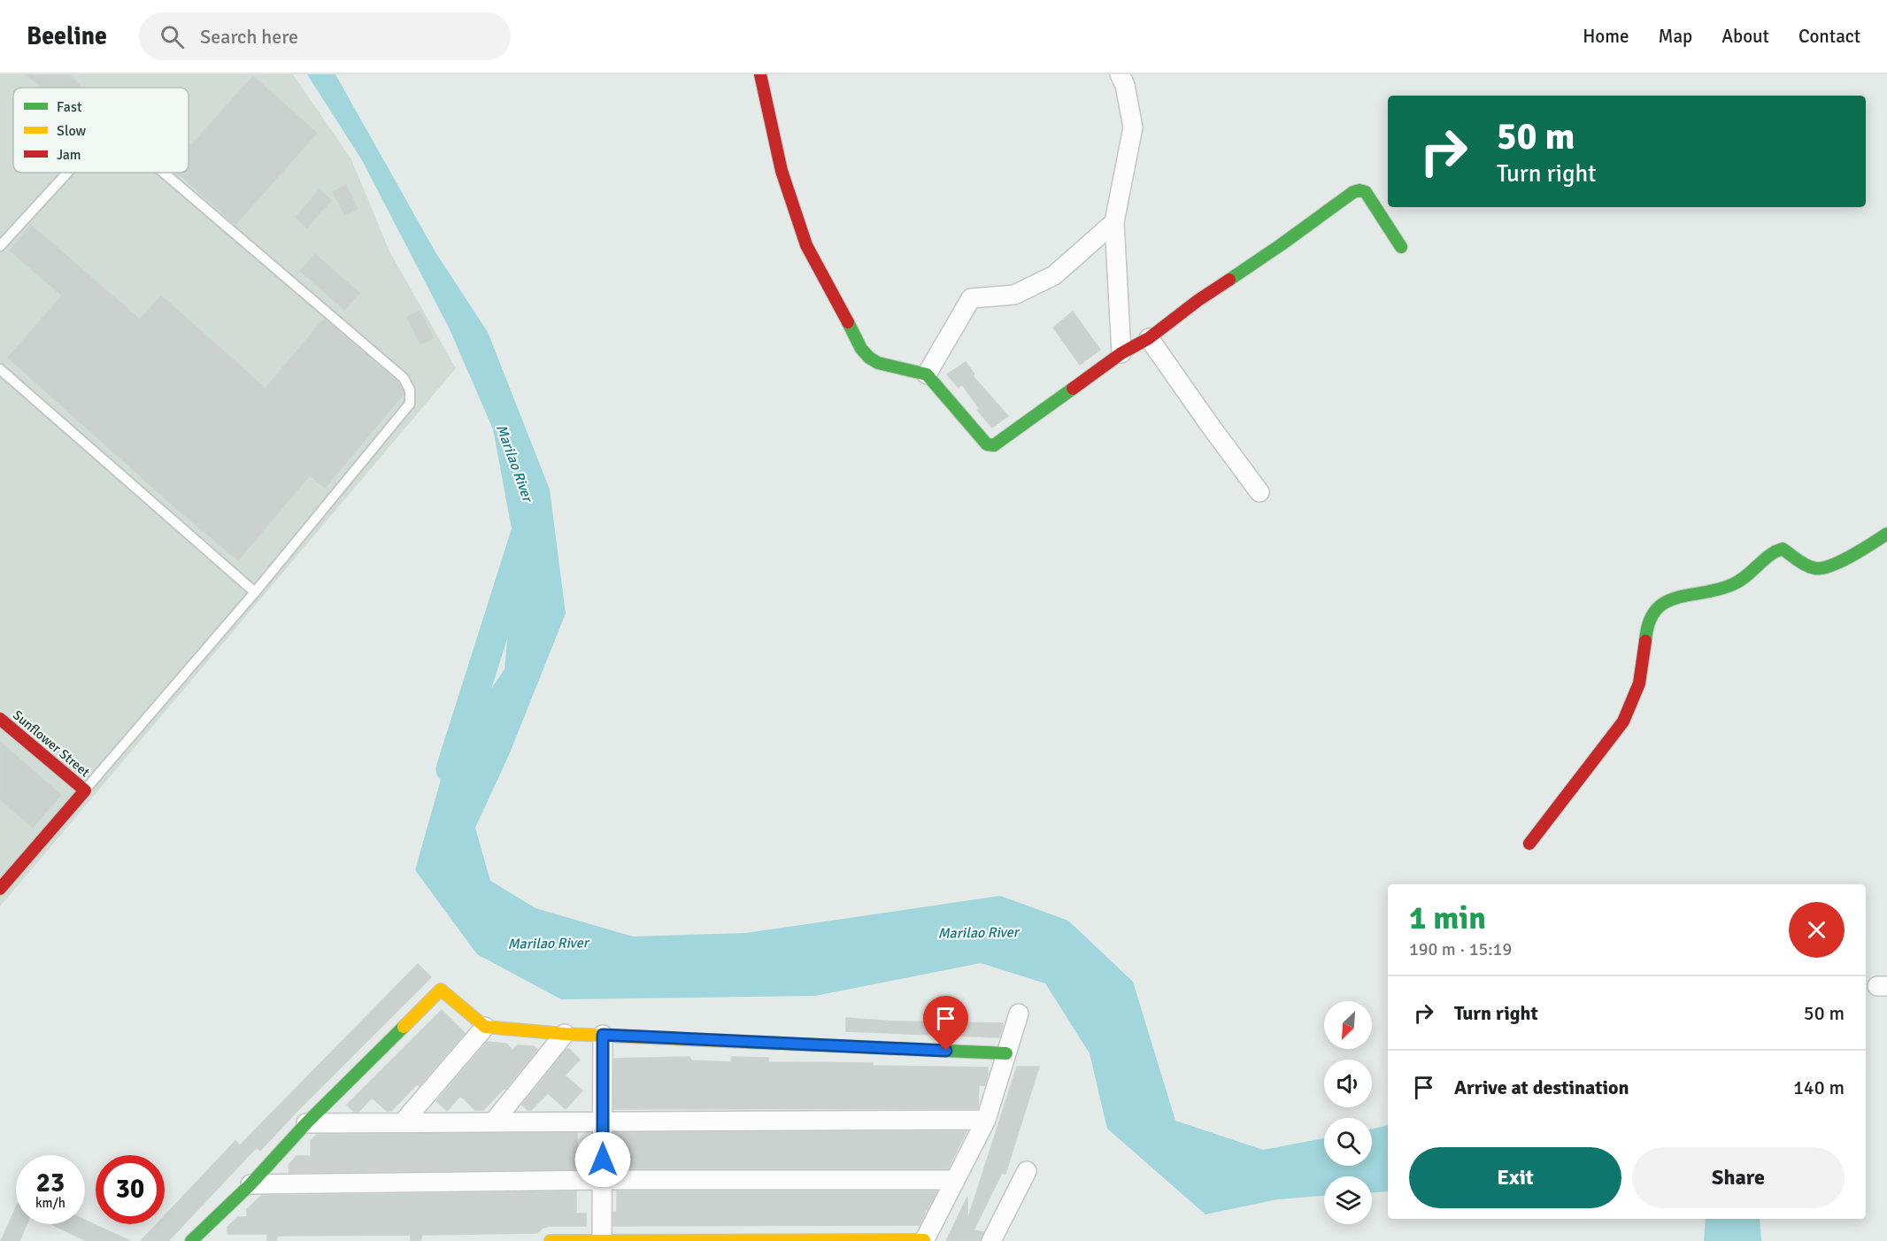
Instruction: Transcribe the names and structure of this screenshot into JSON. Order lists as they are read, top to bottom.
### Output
{
  "streets": {
    "street": ["Sunflower Street"]
  },
  "water": ["Marilao River"],
  "legend": ["Fast", "Slow", "Jam"],
  "north": "bottom left",
  "page": {
    "header": "Beeline",
    "search": "Search here",
    "nav": [
      "Home",
      "Map",
      "About",
      "Contact"
    ],
    "turn": ["50 m", "Turn right"],
    "heading": ["1 min", "190 m · 15:19"],
    "list": [
      {
        "name": "Turn right",
        "value": "50 m"
      },
      {
        "name": "Arrive at destination",
        "value": "140 m"
      }
    ],
    "buttons": ["Exit", "Share"],
    "speed": "23 km/h",
    "limit": "30"
  }
}
